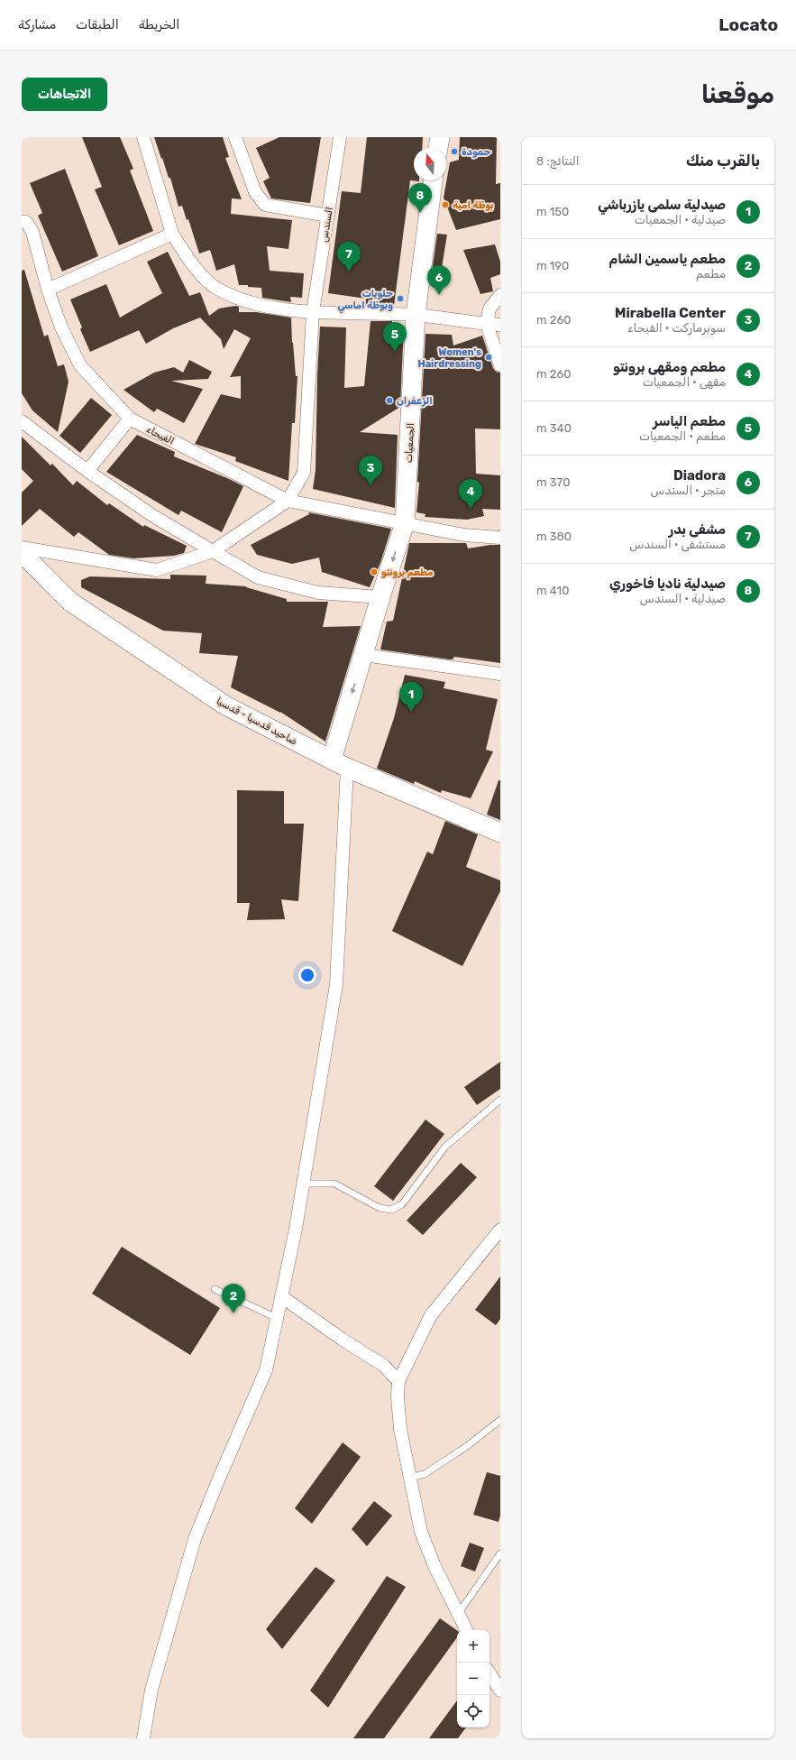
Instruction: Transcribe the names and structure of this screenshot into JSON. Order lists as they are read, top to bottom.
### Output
{
  "streets": {
    "main road": ["الجمعيات", "ضاحيد قدسيا - قدسيا"],
    "street": ["السندس", "الفيحاء"]
  },
  "crossings": [
    ["السندس", "الفيحاء"],
    ["الفيحاء", "الجمعيات"],
    ["الجمعيات", "ضاحيد قدسيا - قدسيا"]
  ],
  "one_way": ["الجمعيات"],
  "places": [
    "حمودة",
    "بوظة امية",
    "حلويات وبوظة اماسي",
    "Women's Hairdressing",
    "الزعفران",
    "مطعم برونتو"
  ],
  "north": "top",
  "page": {
    "header": "Locato",
    "nav": ["الخريطة", "الطبقات", "مشاركة"],
    "buttons": "الاتجاهات",
    "title": "موقعنا",
    "heading": ["بالقرب منك", "النتائج: 8"],
    "pins": [
      "8",
      "7",
      "6",
      "5",
      "3",
      "4",
      "1",
      "2"
    ],
    "list": [
      {
        "mark": "1",
        "name": "صيدلية سلمى يازرباشي",
        "note": "صيدلية · الجمعيات",
        "value": "150 m"
      },
      {
        "mark": "2",
        "name": "مطعم ياسمين الشام",
        "note": "مطعم",
        "value": "190 m"
      },
      {
        "mark": "3",
        "name": "Mirabella Center",
        "note": "سوبرماركت · الفيحاء",
        "value": "260 m"
      },
      {
        "mark": "4",
        "name": "مطعم ومقهى برونتو",
        "note": "مقهى · الجمعيات",
        "value": "260 m"
      },
      {
        "mark": "5",
        "name": "مطعم الياسر",
        "note": "مطعم · الجمعيات",
        "value": "340 m"
      },
      {
        "mark": "6",
        "name": "Diadora",
        "note": "متجر · السندس",
        "value": "370 m"
      },
      {
        "mark": "7",
        "name": "مشفى بدر",
        "note": "مستشفى · السندس",
        "value": "380 m"
      },
      {
        "mark": "8",
        "name": "صيدلية ناديا فاخوري",
        "note": "صيدلية · السندس",
        "value": "410 m"
      }
    ],
    "map_buttons": ["+", "−"]
  }
}
